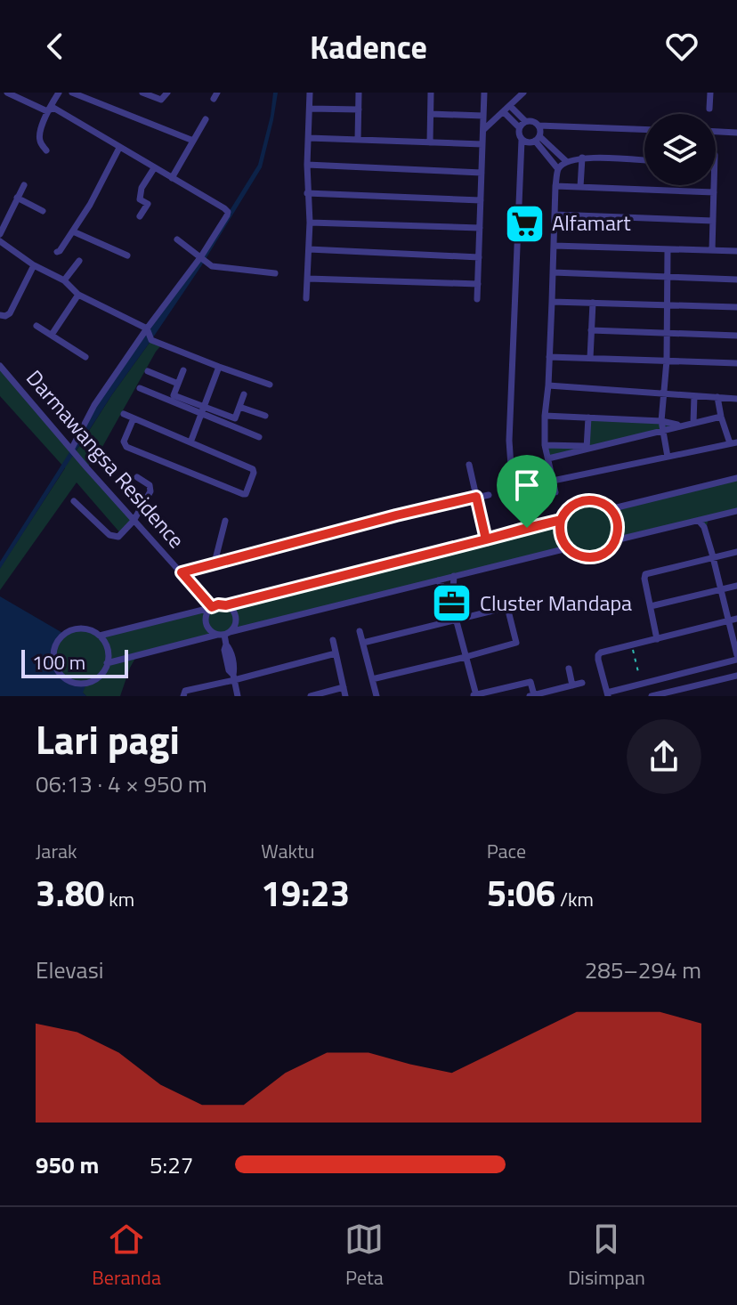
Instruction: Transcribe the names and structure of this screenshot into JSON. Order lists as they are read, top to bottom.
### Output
{
  "streets": {
    "street": ["Darmawangsa Residence"]
  },
  "places": {
    "supermarket": ["Alfamart"],
    "office": ["Cluster Mandapa"]
  },
  "scale_bar": "100 m",
  "page": {
    "header": "Kadence",
    "scale": "100 m",
    "heading": ["Lari pagi", "06:13 · 4 × 950 m"],
    "stats": [
      ["Jarak", "3.80 km"],
      ["Waktu", "19:23"],
      ["Pace", "5:06 /km"]
    ],
    "chart": ["Elevasi", "285–294 m"],
    "list": [
      {
        "name": "950 m",
        "note": "5:27"
      }
    ],
    "tabs": ["Beranda", "Peta", "Disimpan"]
  }
}
